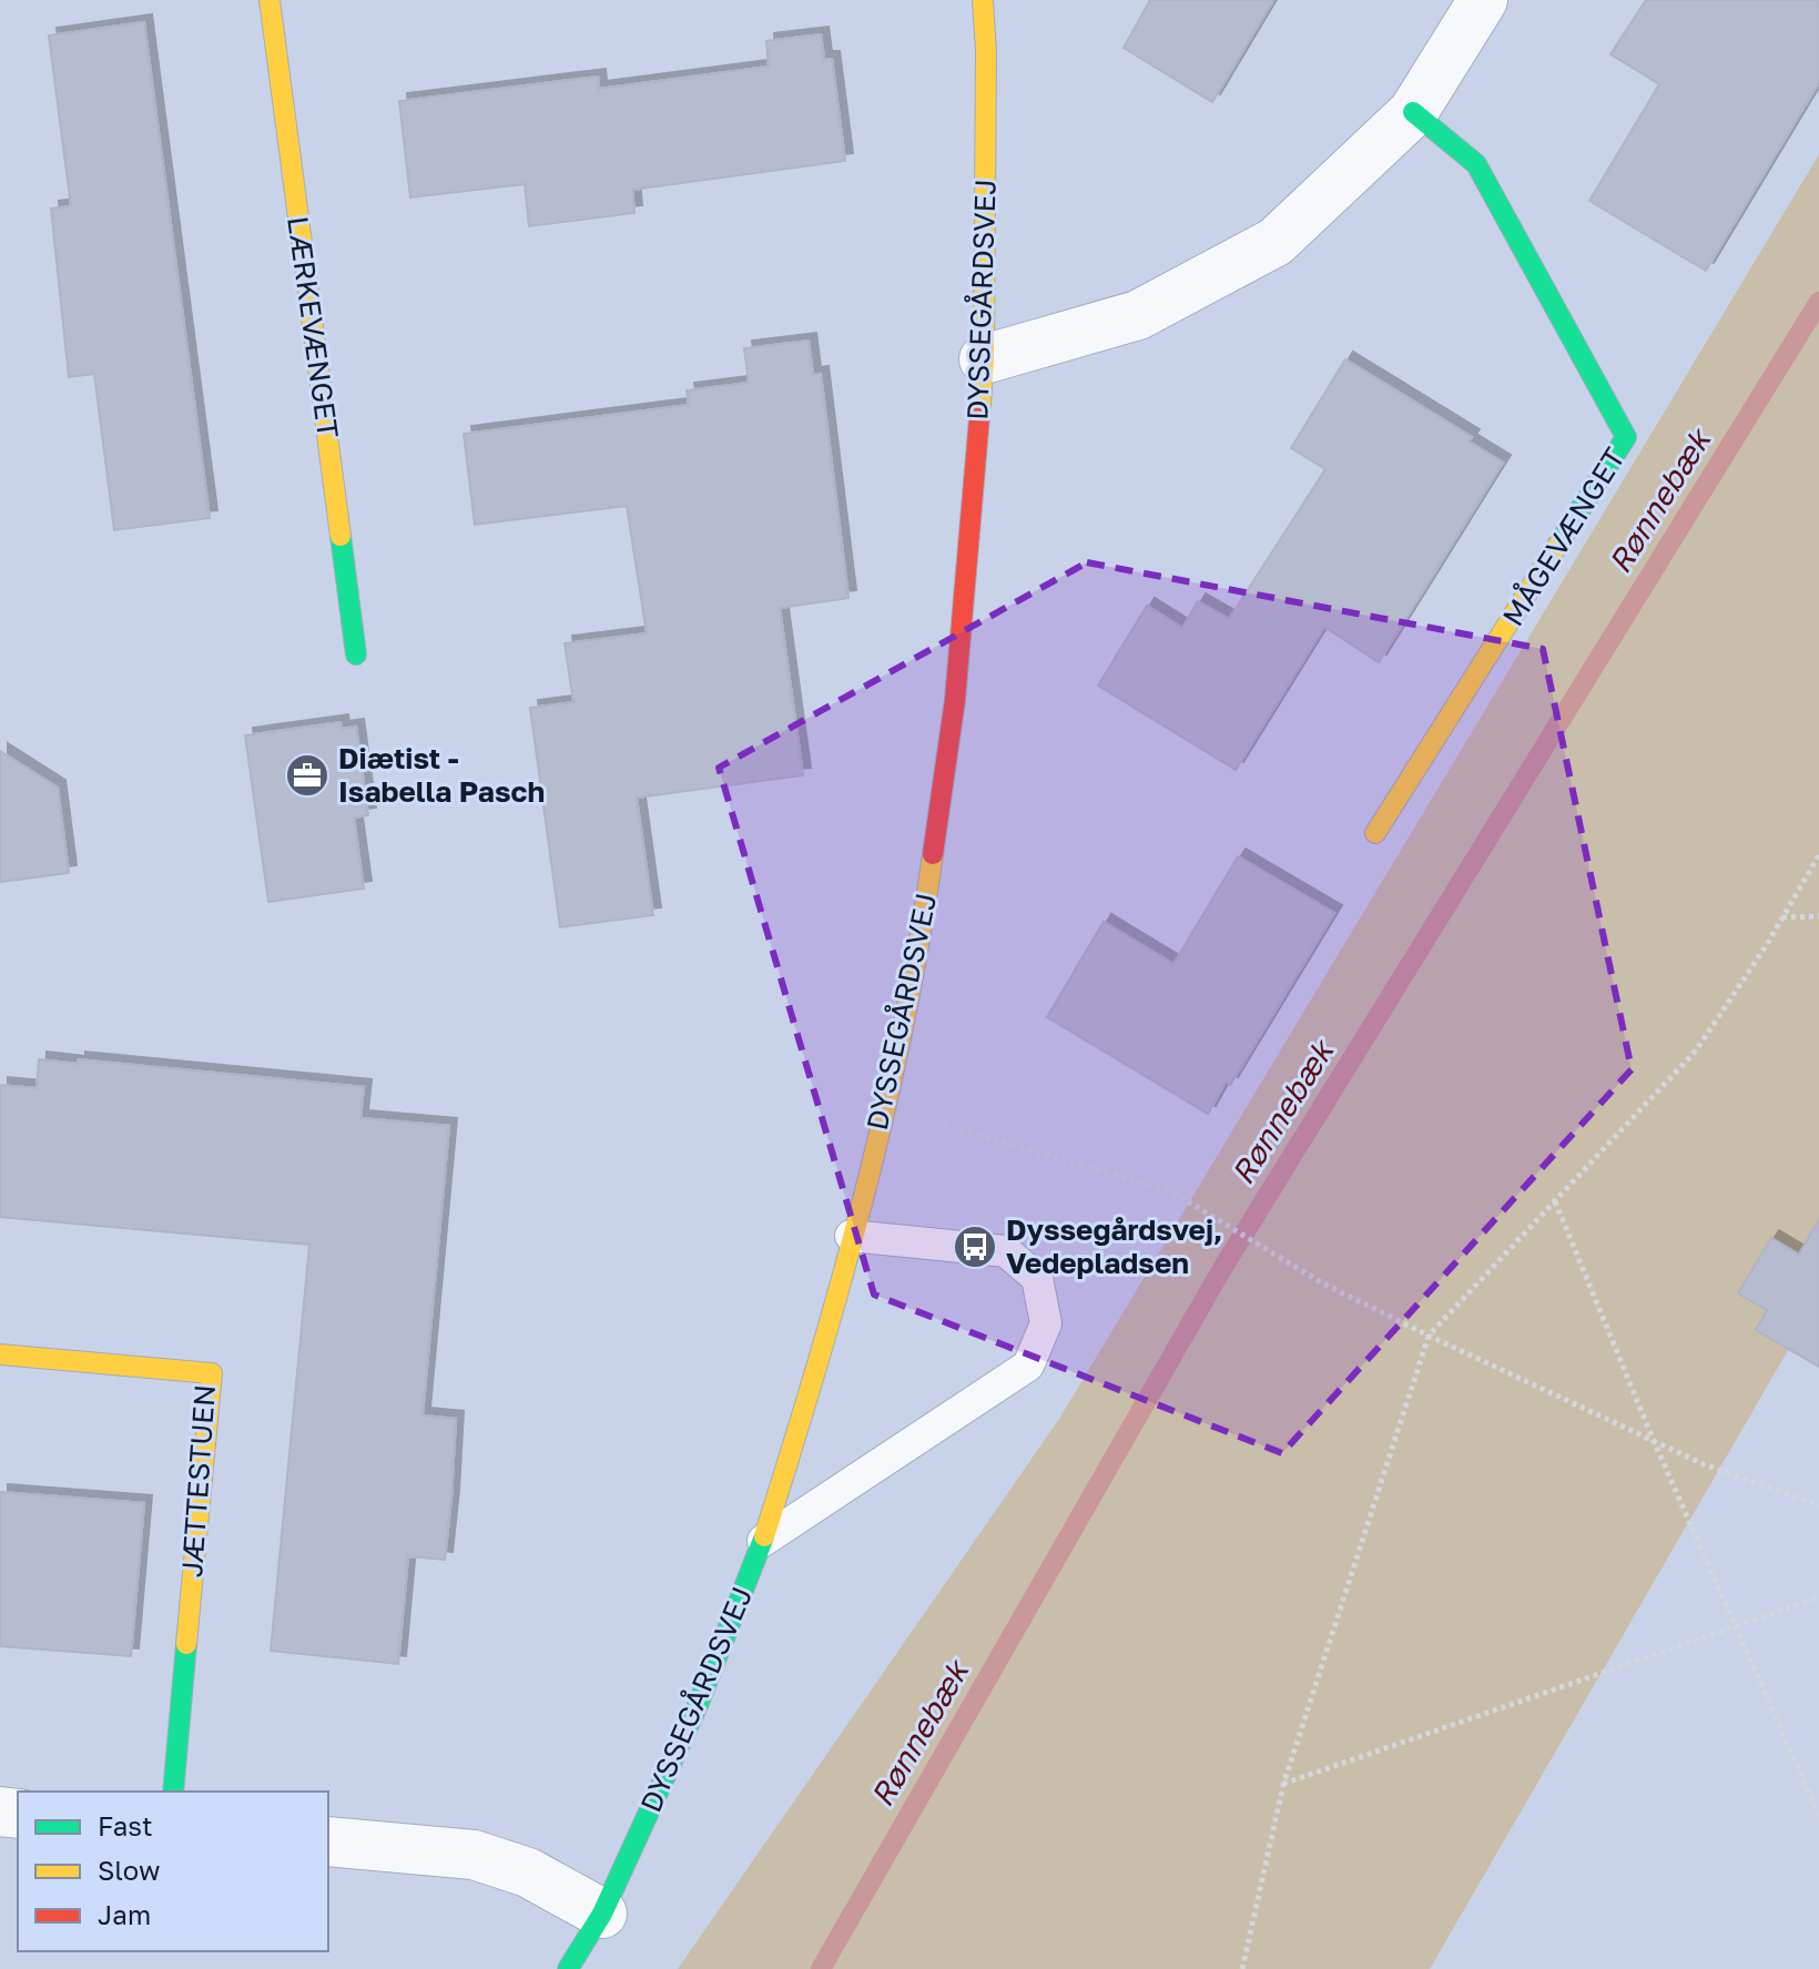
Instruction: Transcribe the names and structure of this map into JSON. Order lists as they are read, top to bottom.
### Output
{
  "streets": {
    "street": [
      "DYSSEGÅRDSVEJ",
      "LÆRKEVÆNGET",
      "MÅGEVÆNGET",
      "JÆTTESTUEN"
    ]
  },
  "water": ["Rønnebæk"],
  "places": {
    "office": ["Diætist - Isabella Pasch"],
    "bus stop": ["Dyssegårdsvej, Vedepladsen"]
  },
  "legend": ["Fast", "Slow", "Jam"]
}
